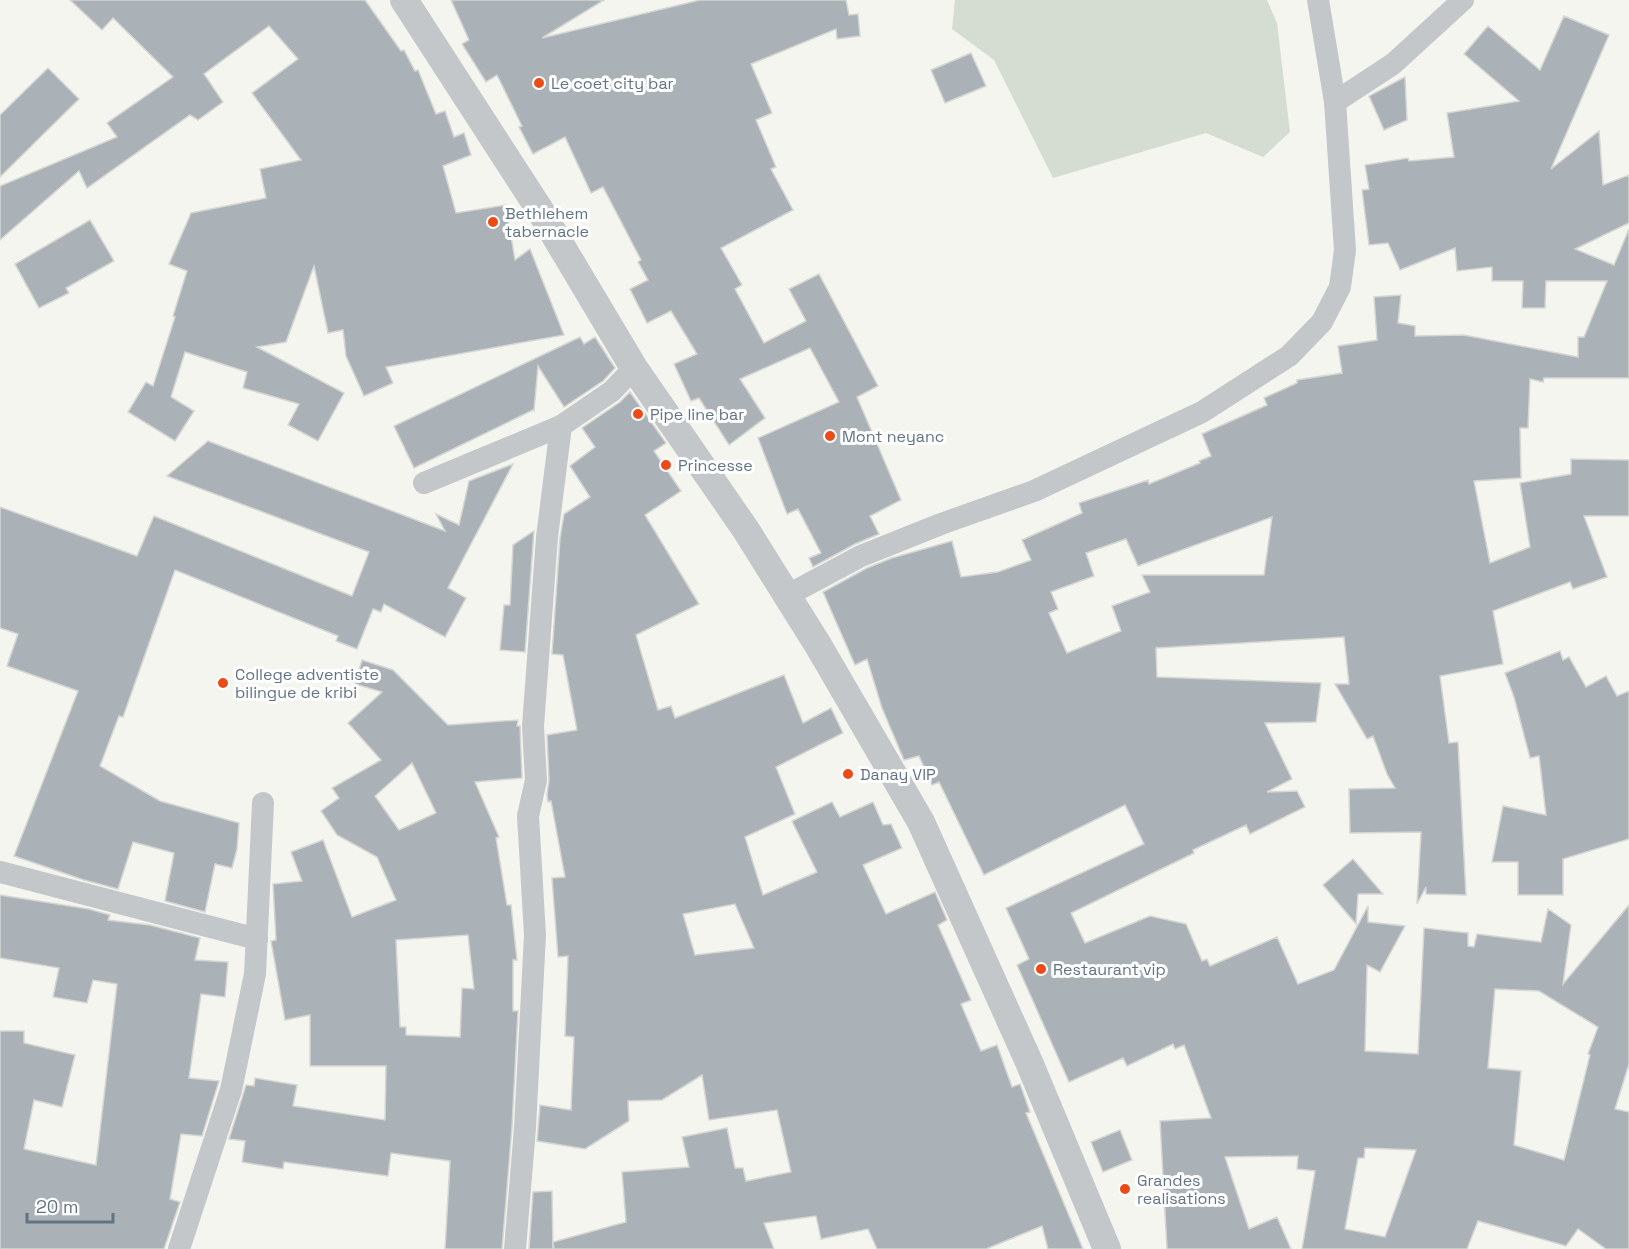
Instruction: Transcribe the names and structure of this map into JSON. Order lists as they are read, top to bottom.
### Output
{
  "places": [
    "Le coet city bar",
    "Bethlehem tabernacle",
    "Pipe line bar",
    "Mont neyanc",
    "Princesse",
    "College adventiste bilingue de kribi",
    "Danay VIP",
    "Restaurant vip",
    "Grandes realisations"
  ],
  "scale_bar": "20 m"
}
